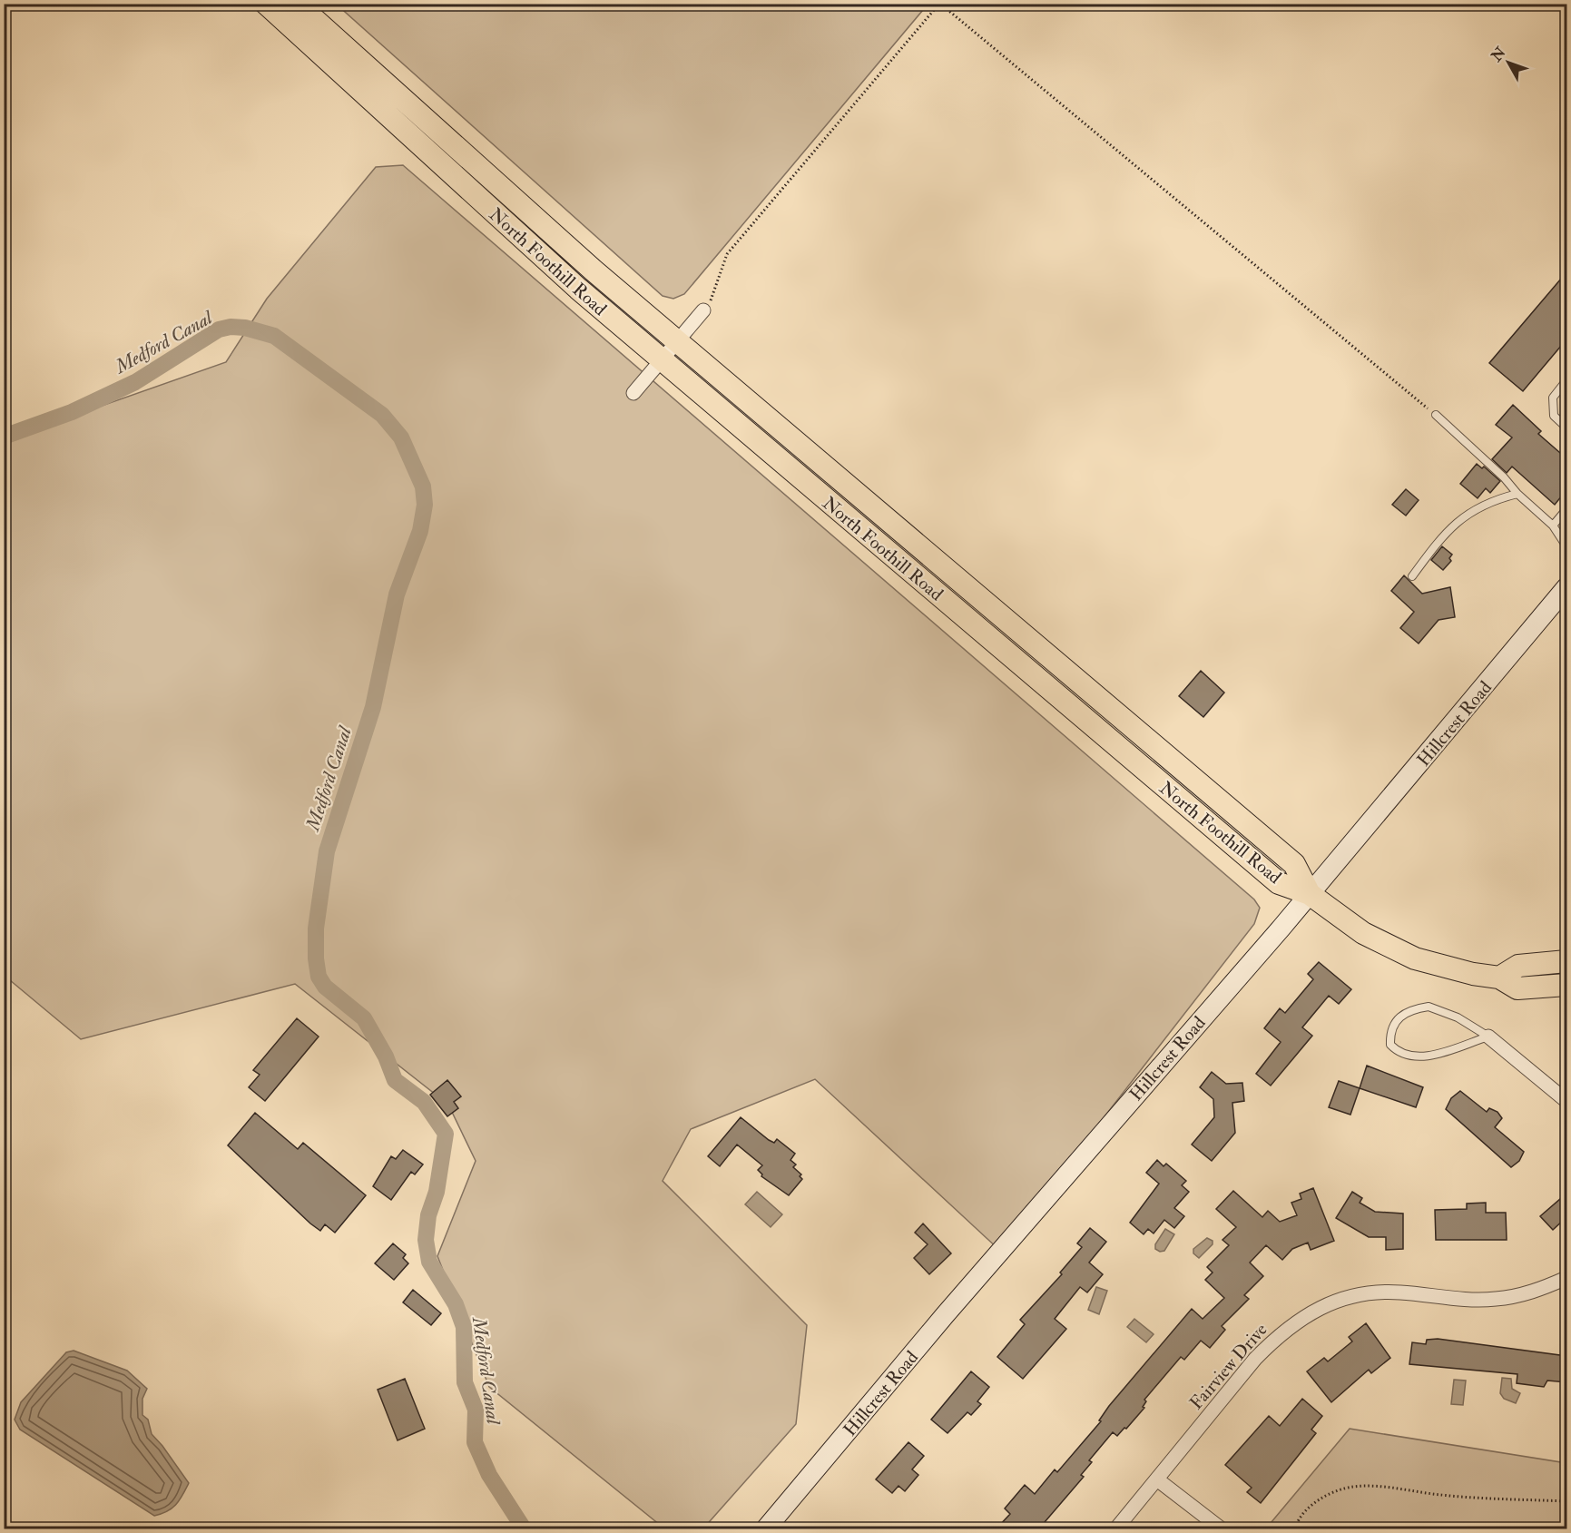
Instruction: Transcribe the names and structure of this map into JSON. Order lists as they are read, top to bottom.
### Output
{
  "streets": {
    "main road": ["North Foothill Road"],
    "street": ["Hillcrest Road", "Fairview Drive"]
  },
  "crossings": [
    ["North Foothill Road", "Hillcrest Road"]
  ],
  "water": ["Medford Canal"],
  "north": "top left"
}
